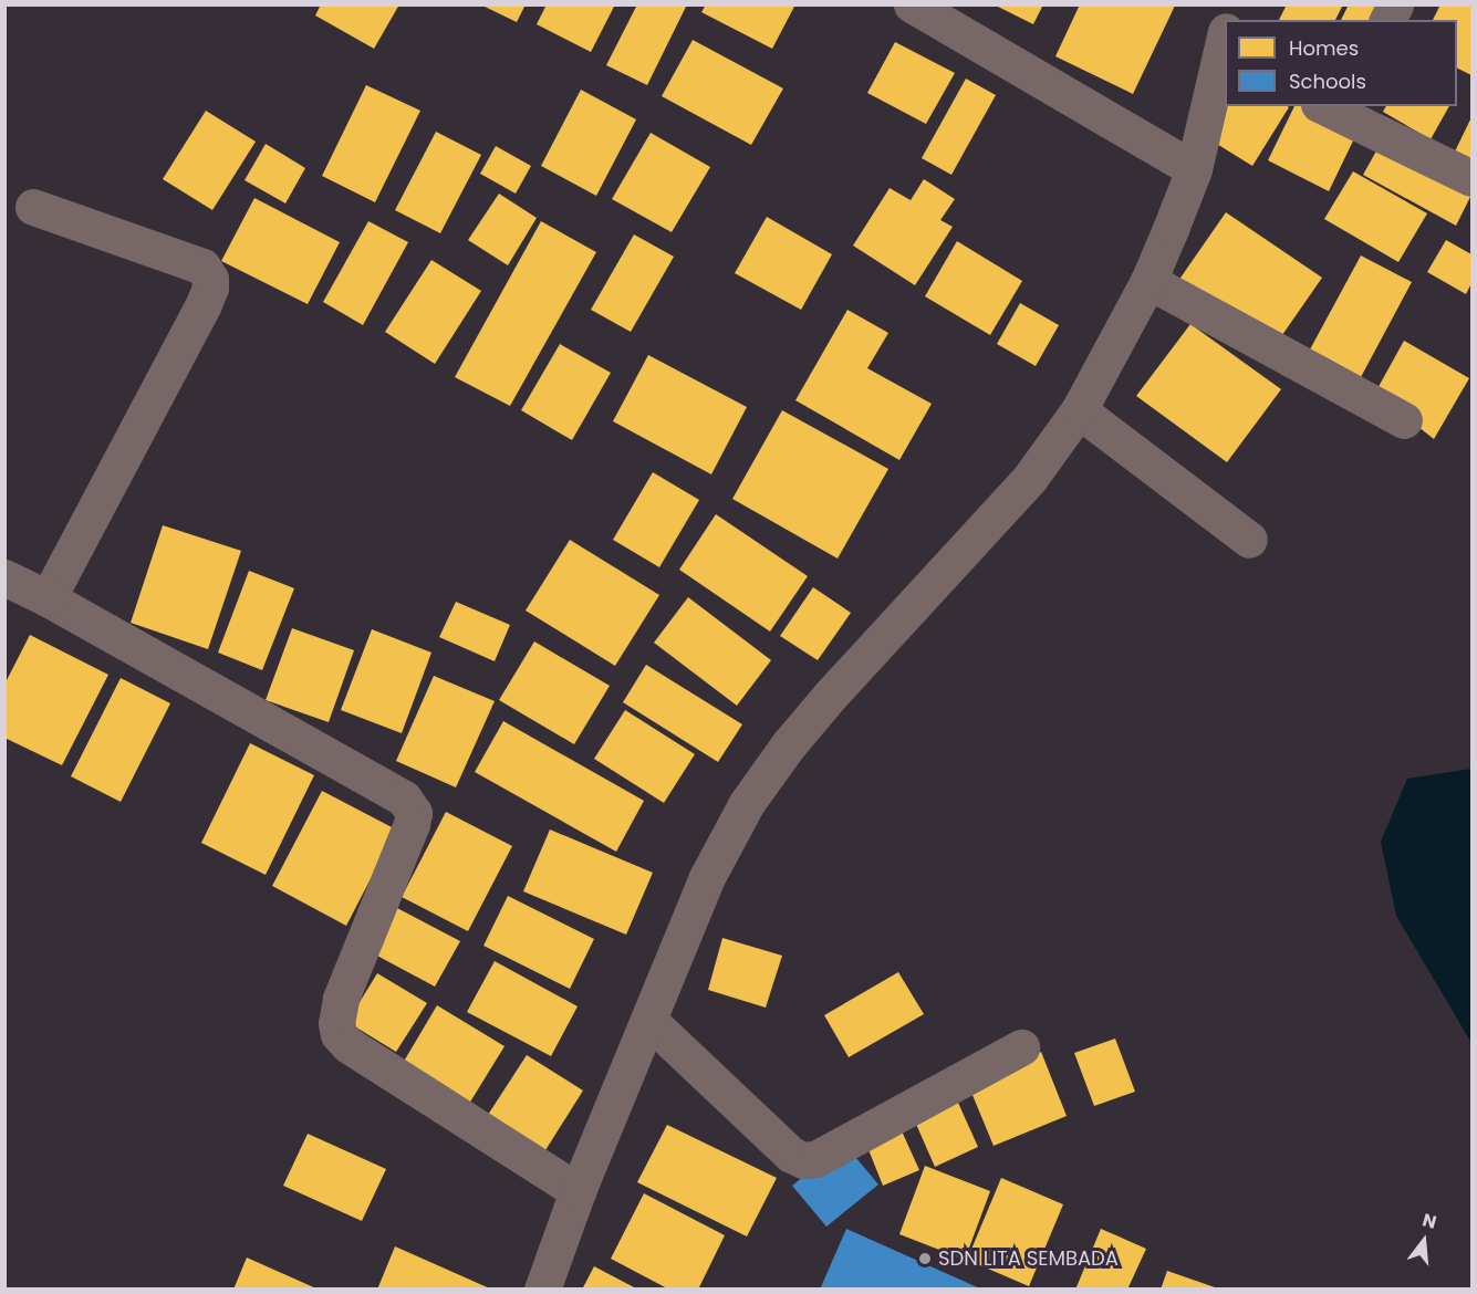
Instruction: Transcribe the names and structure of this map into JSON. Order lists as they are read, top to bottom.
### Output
{
  "places": ["SDN LITA SEMBADA"],
  "legend": ["Homes", "Schools"],
  "north": "top"
}
